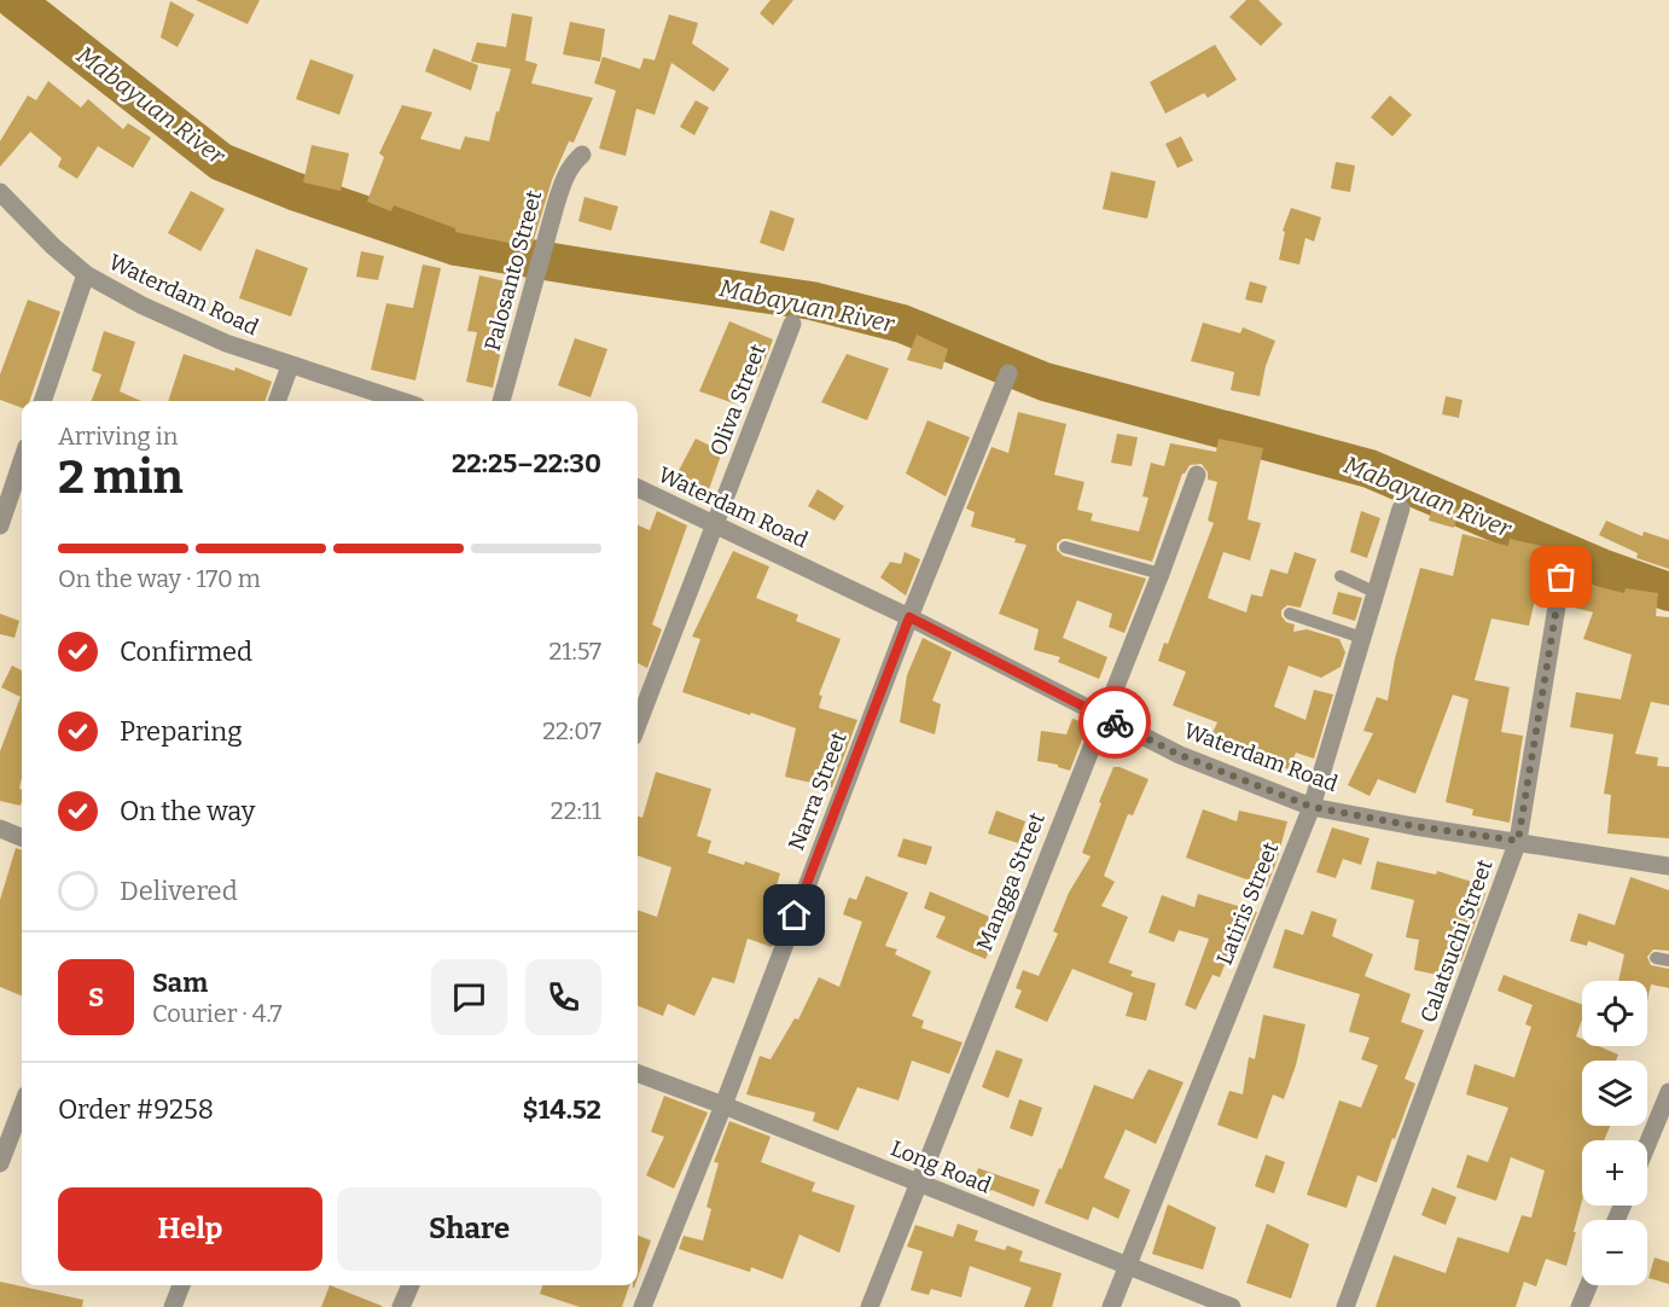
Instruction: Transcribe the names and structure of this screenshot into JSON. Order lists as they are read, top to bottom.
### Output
{
  "streets": {
    "street": [
      "Palosanto Street",
      "Waterdam Road",
      "Oliva Street",
      "Narra Street",
      "Mangga Street",
      "Latiris Street",
      "Calatsuchi Street",
      "Long Road"
    ]
  },
  "crossings": [
    ["Waterdam Road", "Oliva Street"],
    ["Waterdam Road", "Narra Street"],
    ["Waterdam Road", "Mangga Street"],
    ["Waterdam Road", "Latiris Street"],
    ["Waterdam Road", "Calatsuchi Street"],
    ["Narra Street", "Long Road"],
    ["Mangga Street", "Long Road"],
    ["Latiris Street", "Long Road"]
  ],
  "water": ["Mabayuan River"],
  "page": {
    "heading": ["2 min", "Arriving in", "22:25–22:30"],
    "panel": [
      "Sam",
      "Courier · 4.7",
      "Order #9258",
      "$14.52"
    ],
    "bar": "On the way · 170 m",
    "list": [
      ["Confirmed", "21:57"],
      ["Preparing", "22:07"],
      ["On the way", "22:11"],
      "Delivered"
    ],
    "round": "S",
    "map_buttons": ["+", "−"],
    "buttons": ["Help", "Share"]
  }
}
